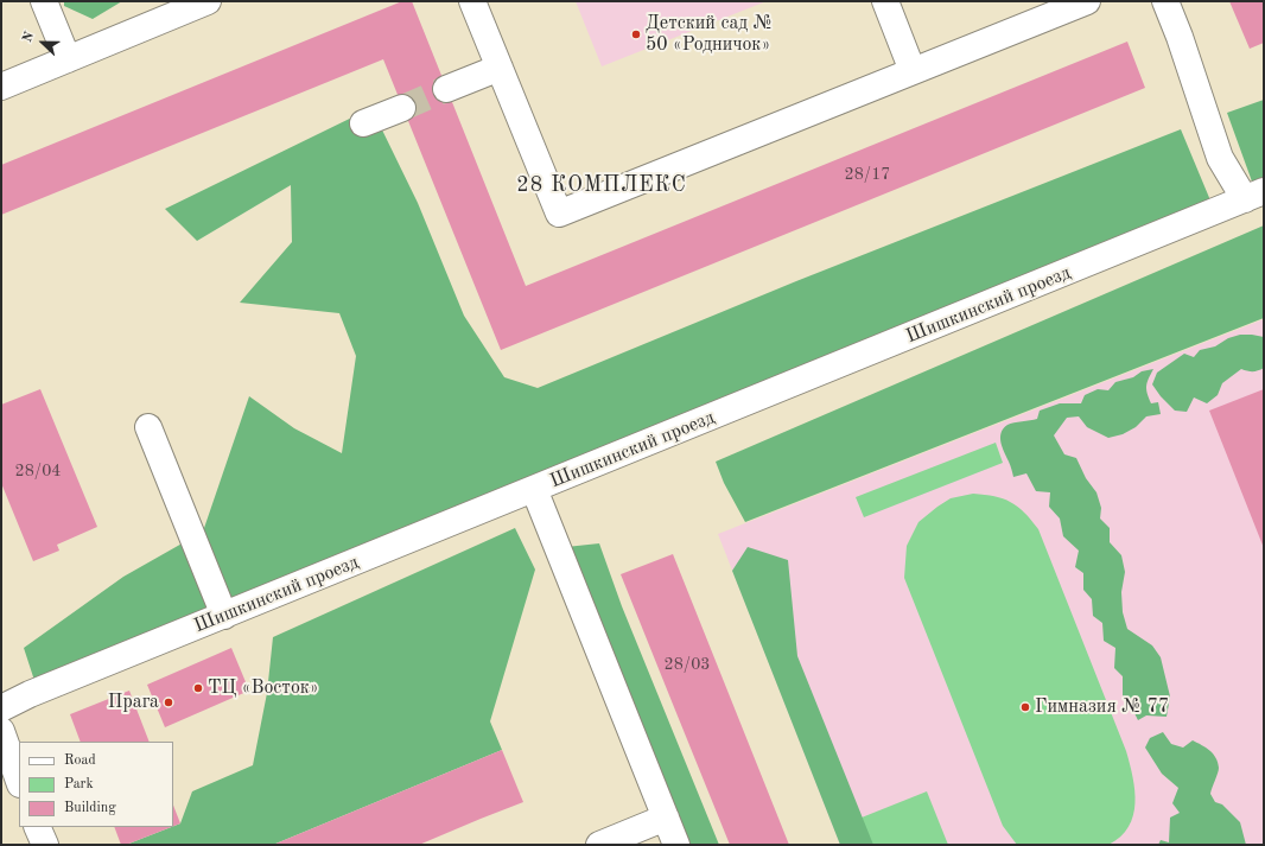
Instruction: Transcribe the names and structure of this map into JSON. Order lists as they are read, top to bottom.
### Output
{
  "streets": {
    "street": ["Шишкинский проезд"]
  },
  "districts": ["28 КОМПЛЕКС"],
  "places": [
    "Детский сад № 50 «Родничок»",
    "ТЦ «Восток»",
    "Прага",
    "Гимназия № 77"
  ],
  "house_numbers": ["28/17", "28/04", "28/03"],
  "legend": ["Road", "Park", "Building"],
  "north": "left"
}
